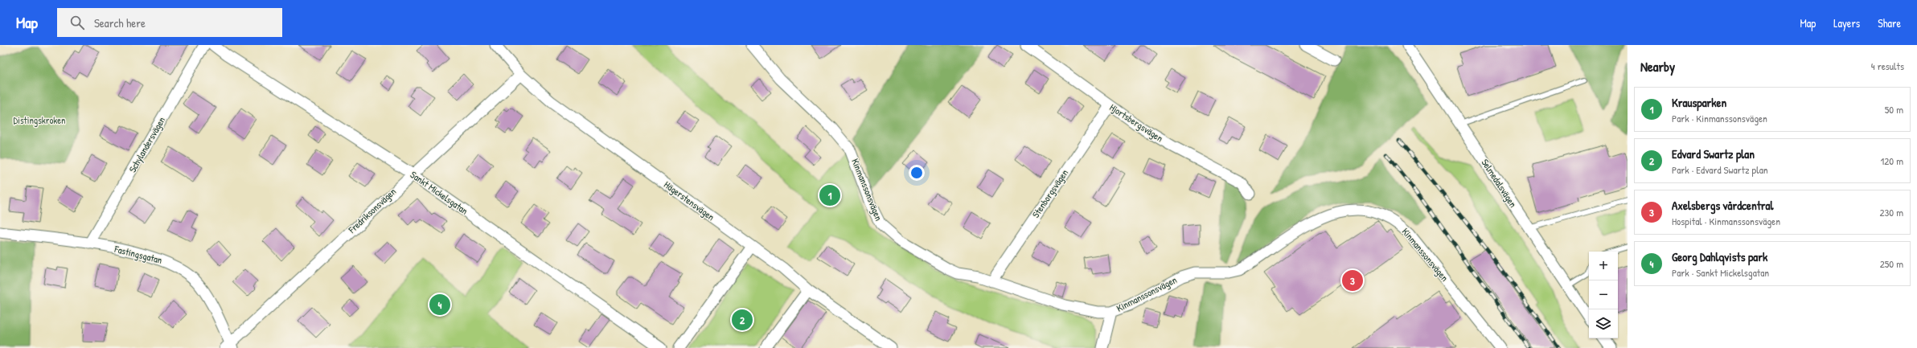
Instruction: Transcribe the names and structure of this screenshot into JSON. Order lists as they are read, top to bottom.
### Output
{
  "streets": {
    "street": [
      "Hjortsbergsvägen",
      "Schylandersvägen",
      "Selmedalsvägen",
      "Kinmanssonsvägen",
      "Sankt Mickelsgatan",
      "Stenborgsvägen",
      "Hägerstensvägen",
      "Fredriksonsvägen",
      "Fastingsgatan"
    ]
  },
  "crossings": [
    ["Hjortsbergsvägen", "Stenborgsvägen"],
    ["Schylandersvägen", "Fastingsgatan"],
    ["Kinmanssonsvägen", "Stenborgsvägen"],
    ["Sankt Mickelsgatan", "Fredriksonsvägen"],
    ["Hägerstensvägen", "Fredriksonsvägen"],
    ["Fredriksonsvägen", "Fastingsgatan"]
  ],
  "parks": ["Distingskroken"],
  "page": {
    "header": "Map",
    "search": "Search here",
    "nav": ["Map", "Layers", "Share"],
    "heading": ["Nearby", "4 results"],
    "list": [
      {
        "mark": "1",
        "name": "Krausparken",
        "note": "Park · Kinmanssonsvägen",
        "value": "50 m"
      },
      {
        "mark": "2",
        "name": "Edvard Swartz plan",
        "note": "Park · Edvard Swartz plan",
        "value": "120 m"
      },
      {
        "mark": "3",
        "name": "Axelsbergs vårdcentral",
        "note": "Hospital · Kinmanssonsvägen",
        "value": "230 m"
      },
      {
        "mark": "4",
        "name": "Georg Dahlqvists park",
        "note": "Park · Sankt Mickelsgatan",
        "value": "250 m"
      }
    ],
    "pins": [
      "1",
      "3",
      "4",
      "2"
    ],
    "map_buttons": ["+", "−"]
  }
}
